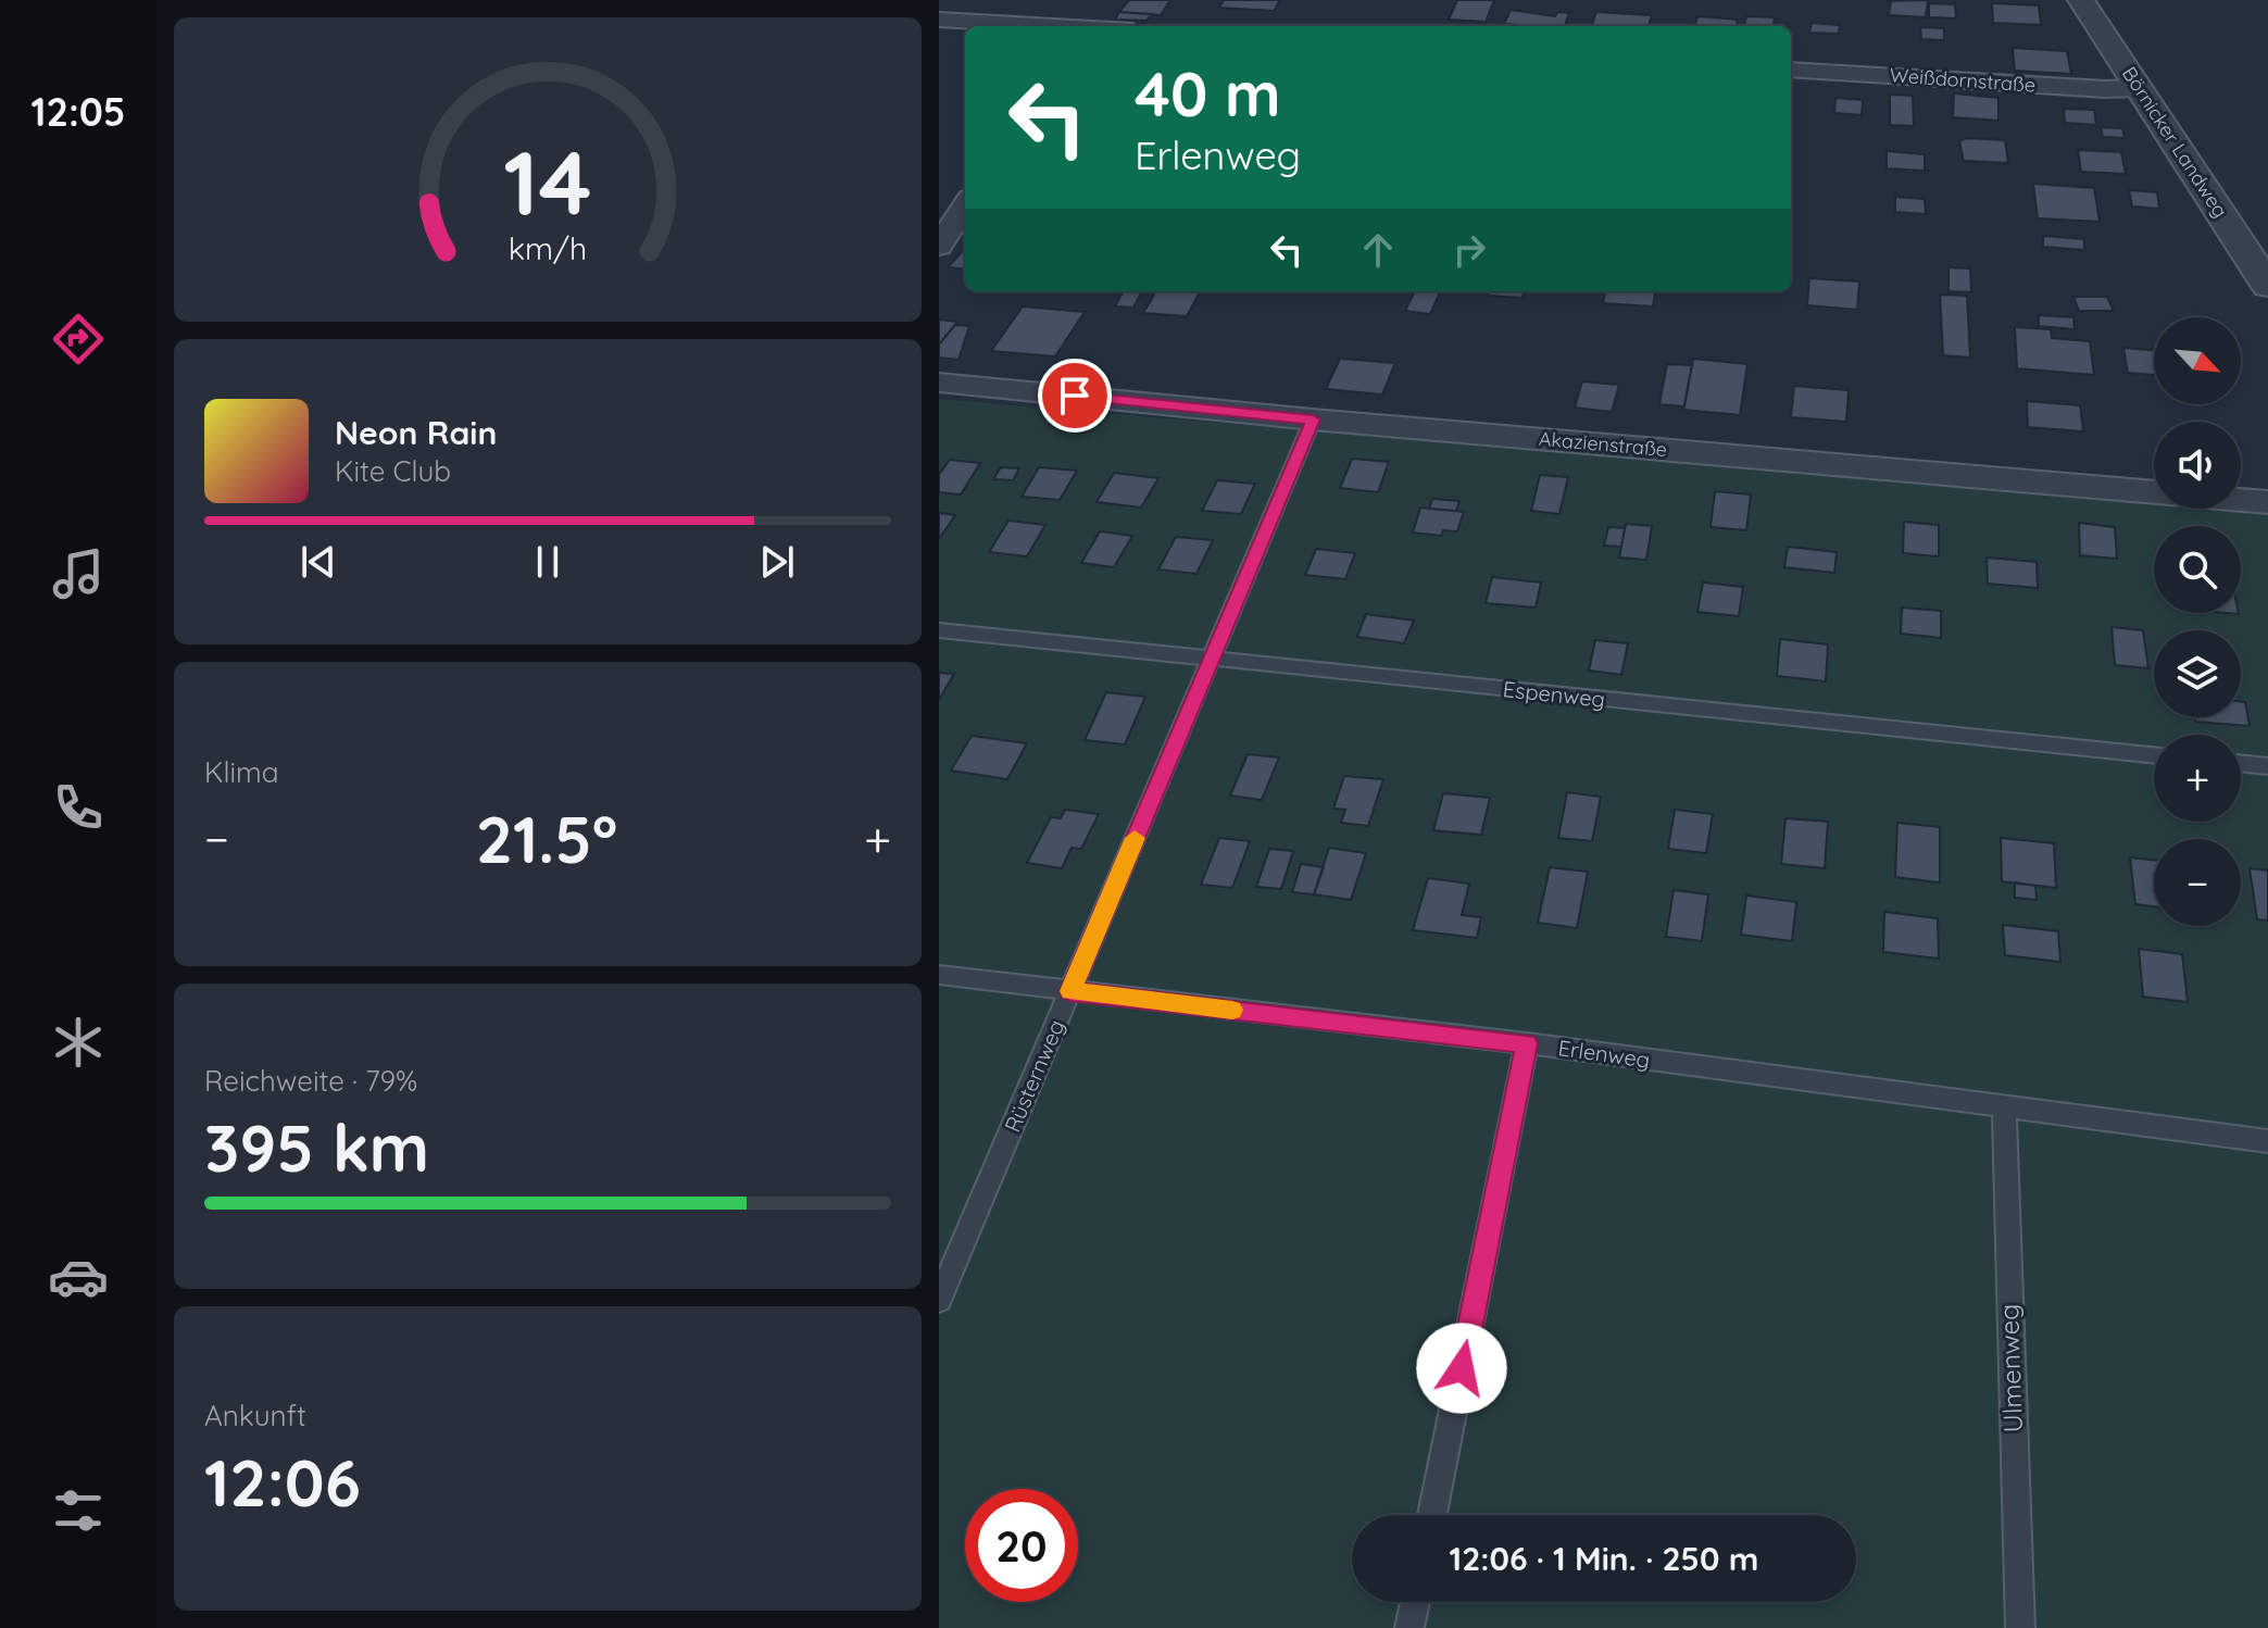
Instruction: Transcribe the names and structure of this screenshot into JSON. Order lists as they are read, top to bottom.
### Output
{
  "streets": {
    "street": ["Weißdornstraße", "Börnicker Landweg", "Akazienstraße"],
    "lane": [
      "Espenweg",
      "Erlenweg",
      "Rüsternweg",
      "Ulmenweg"
    ]
  },
  "crossings": [
    ["Weißdornstraße", "Börnicker Landweg"],
    ["Akazienstraße", "Rüsternweg"],
    ["Espenweg", "Rüsternweg"],
    ["Erlenweg", "Rüsternweg"],
    ["Erlenweg", "Ulmenweg"]
  ],
  "north": "bottom right",
  "page": {
    "tabs": "12:05",
    "turn": ["40 m", "Erlenweg"],
    "map_buttons": ["+", "−"],
    "song": ["Neon Rain", "Kite Club"],
    "tile": [
      "Klima",
      ["Reichweite · 79%", "395 km"],
      ["Ankunft", "12:06"]
    ],
    "heat": ["−", "21.5°", "+"],
    "limit": "20",
    "trip": "12:06 · 1 Min. · 250 m",
    "gauge": ["14", "km/h"]
  }
}
